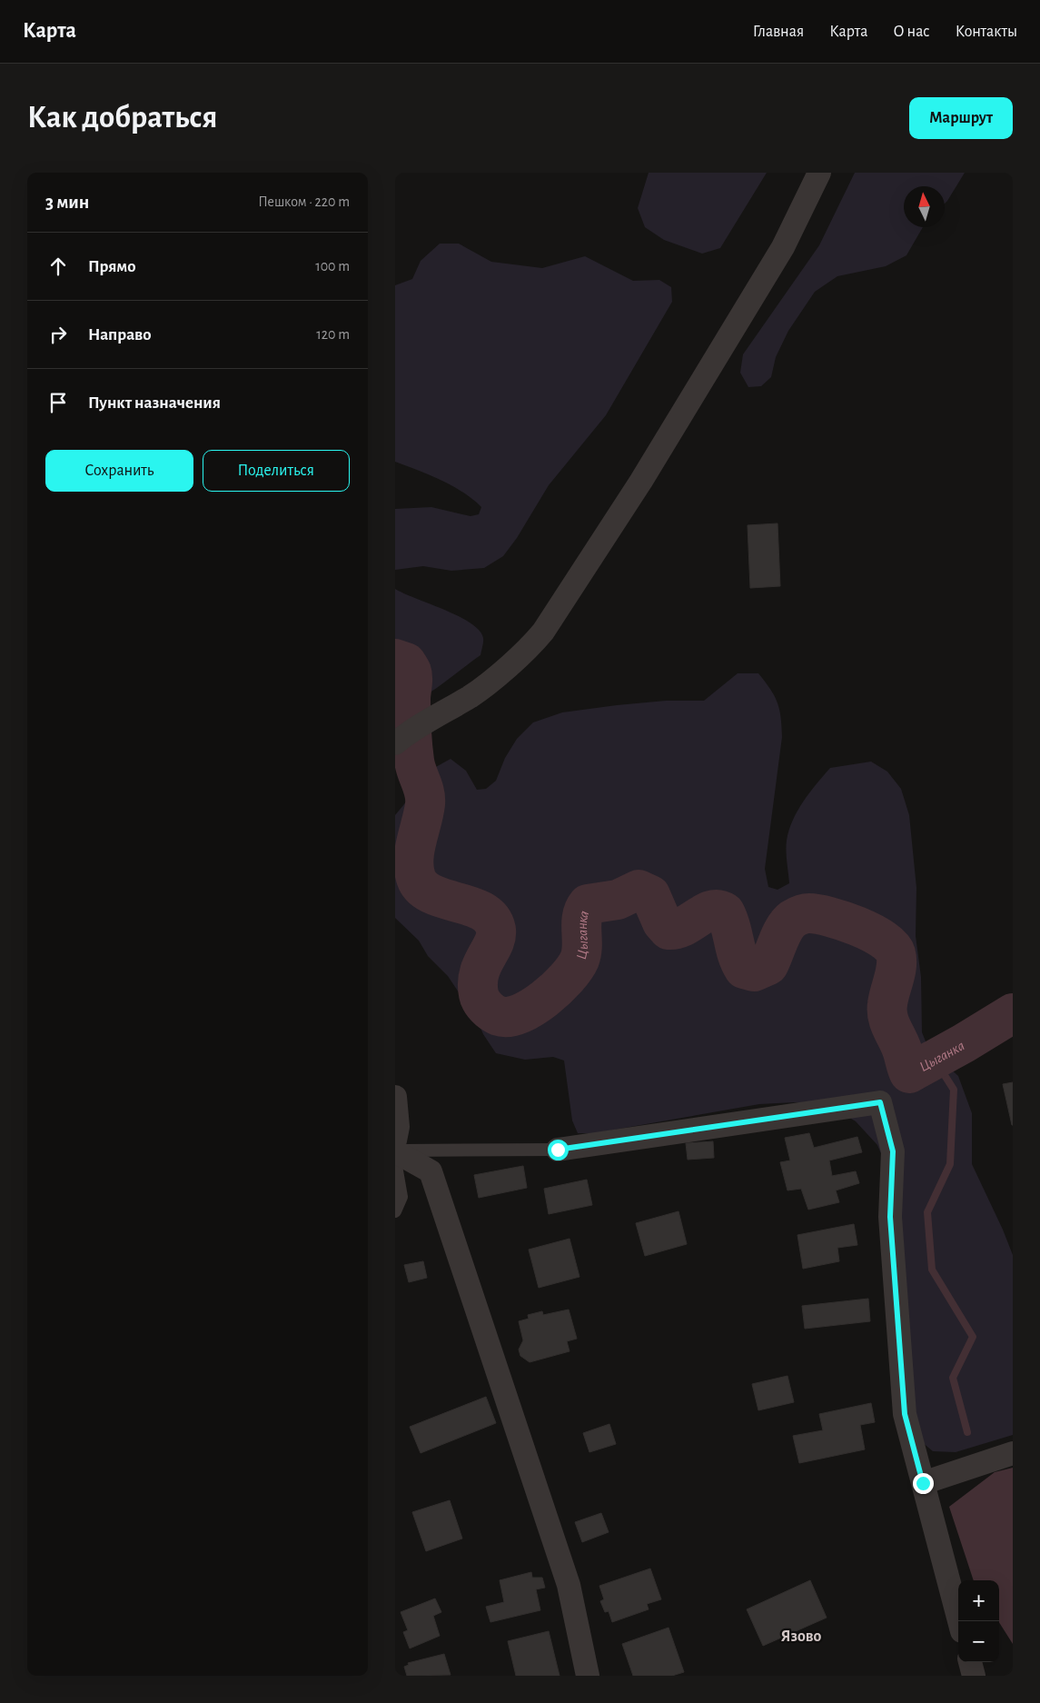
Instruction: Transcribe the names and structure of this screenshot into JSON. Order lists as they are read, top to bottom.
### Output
{
  "districts": ["Язово"],
  "water": ["Цыганка"],
  "north": "top",
  "page": {
    "header": "Карта",
    "nav": [
      "Главная",
      "Карта",
      "О нас",
      "Контакты"
    ],
    "buttons": [
      "Маршрут",
      ["Сохранить", "Поделиться"]
    ],
    "title": "Как добраться",
    "heading": ["3 мин", "Пешком · 220 m"],
    "list": [
      ["Прямо", "100 m"],
      ["Направо", "120 m"],
      "Пункт назначения"
    ],
    "map_buttons": ["+", "−"]
  }
}
